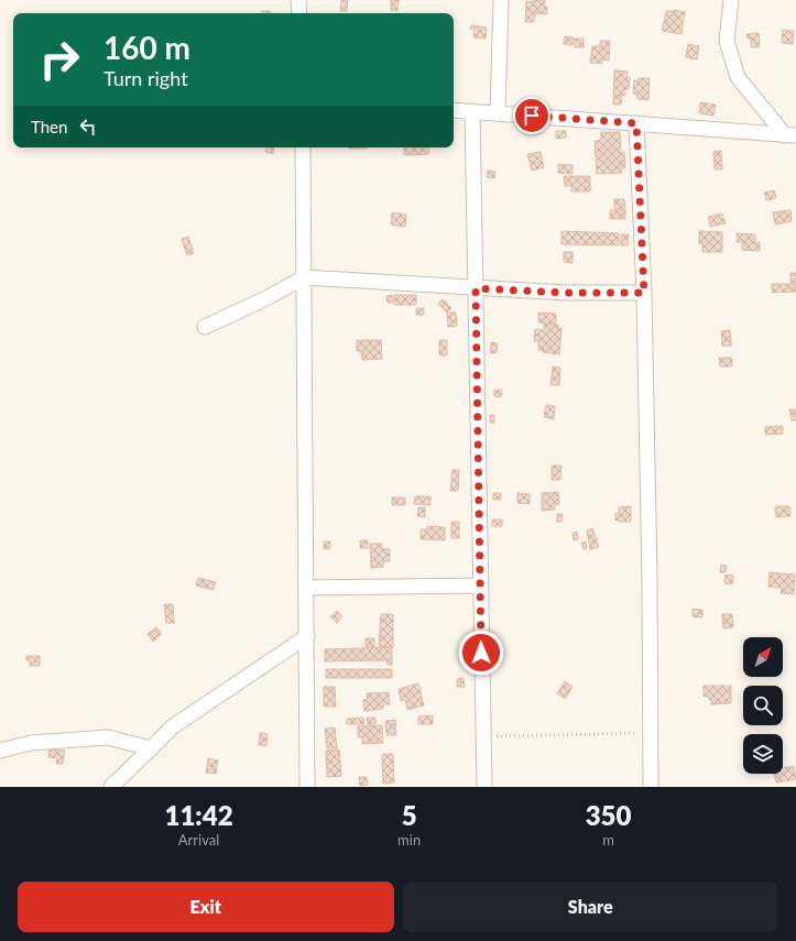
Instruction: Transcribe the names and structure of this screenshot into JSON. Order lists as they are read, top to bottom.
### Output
{
  "north": "top right",
  "page": {
    "turn": ["160 m", "Turn right"],
    "then": "Then",
    "eta": [
      "11:42",
      "Arrival",
      "5",
      "min",
      "350",
      "m"
    ],
    "buttons": ["Exit", "Share"]
  }
}
